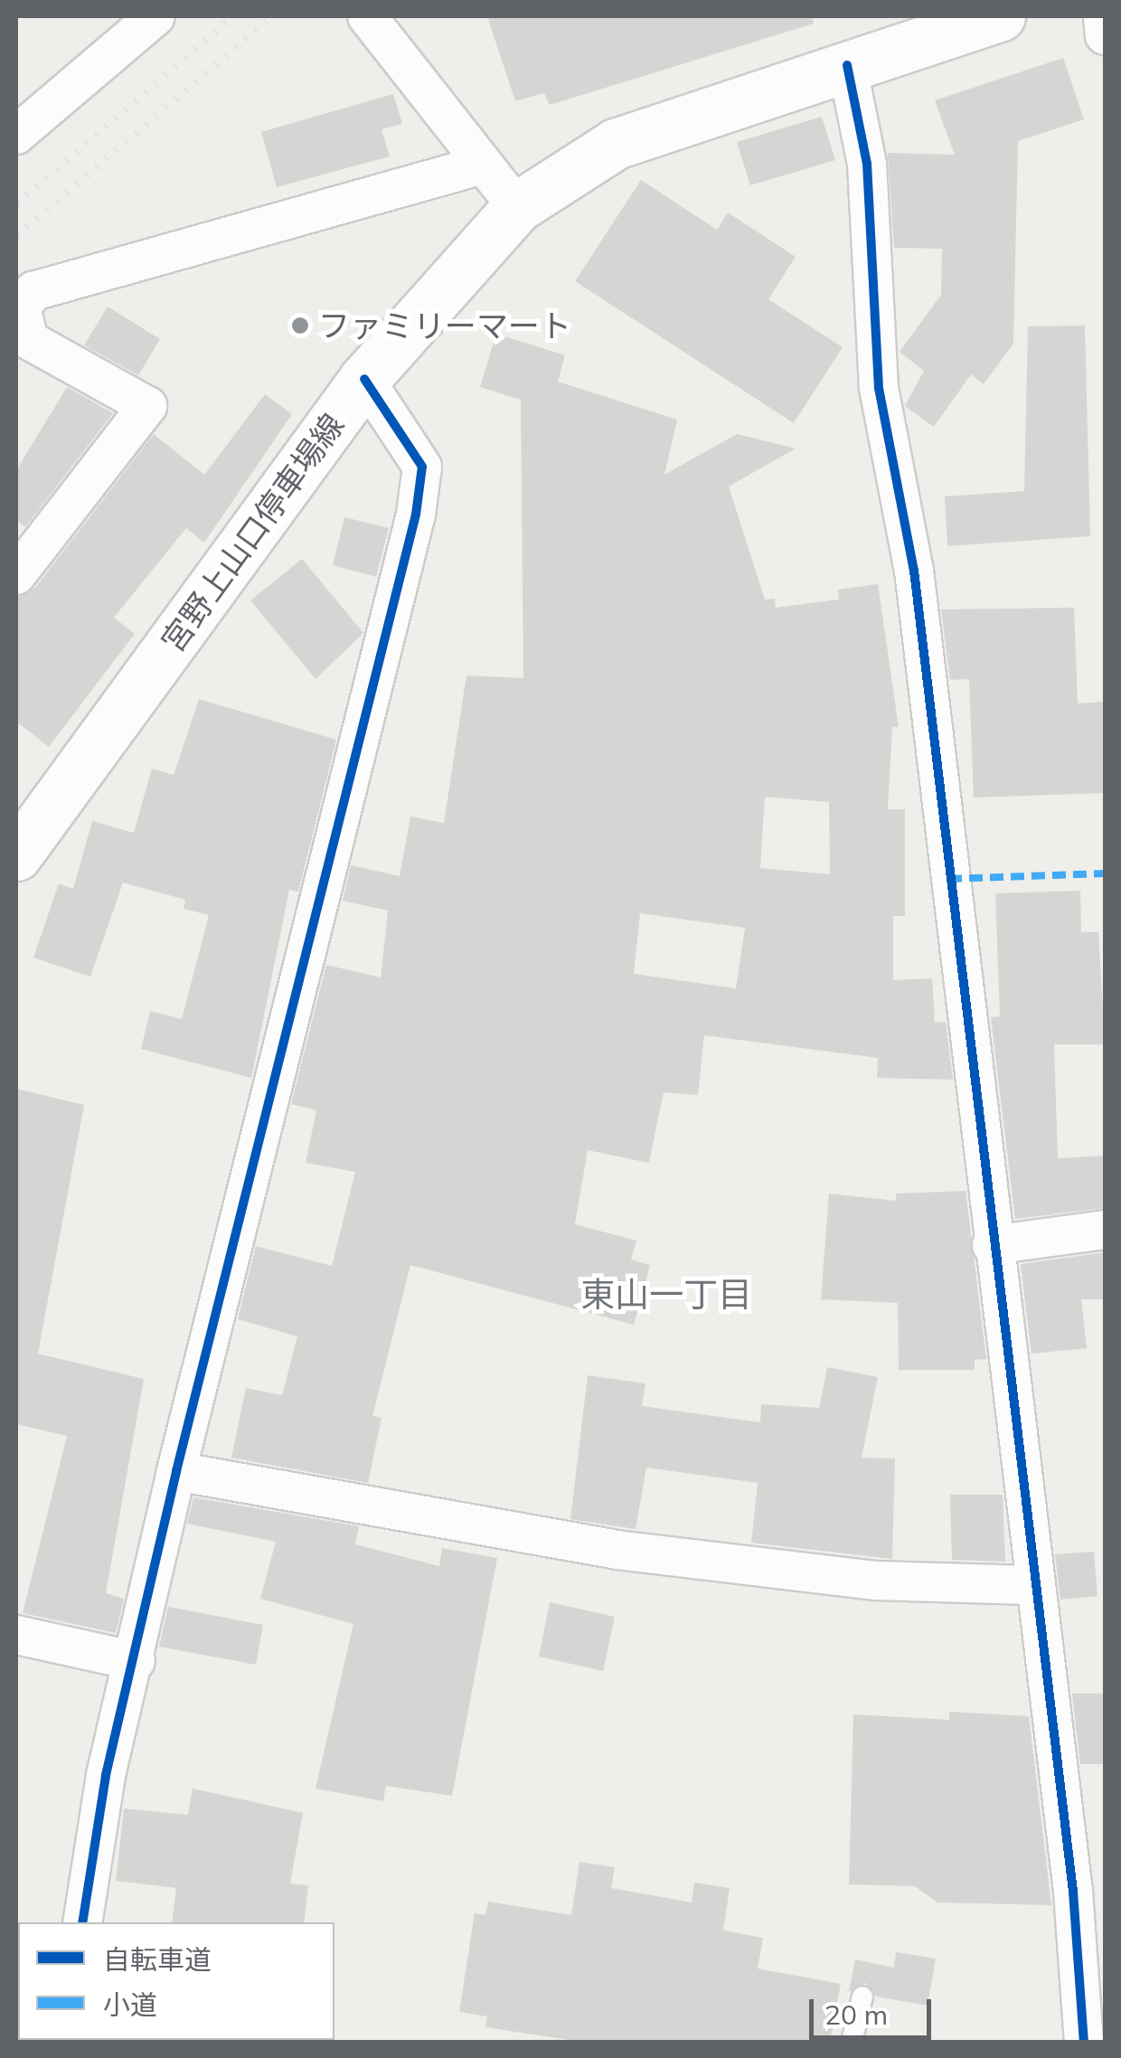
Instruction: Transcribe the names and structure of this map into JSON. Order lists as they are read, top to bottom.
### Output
{
  "streets": {
    "main road": ["宮野上山口停車場線"]
  },
  "districts": ["東山一丁目"],
  "places": ["ファミリーマート"],
  "legend": ["自転車道", "小道"],
  "scale_bar": "20 m"
}
